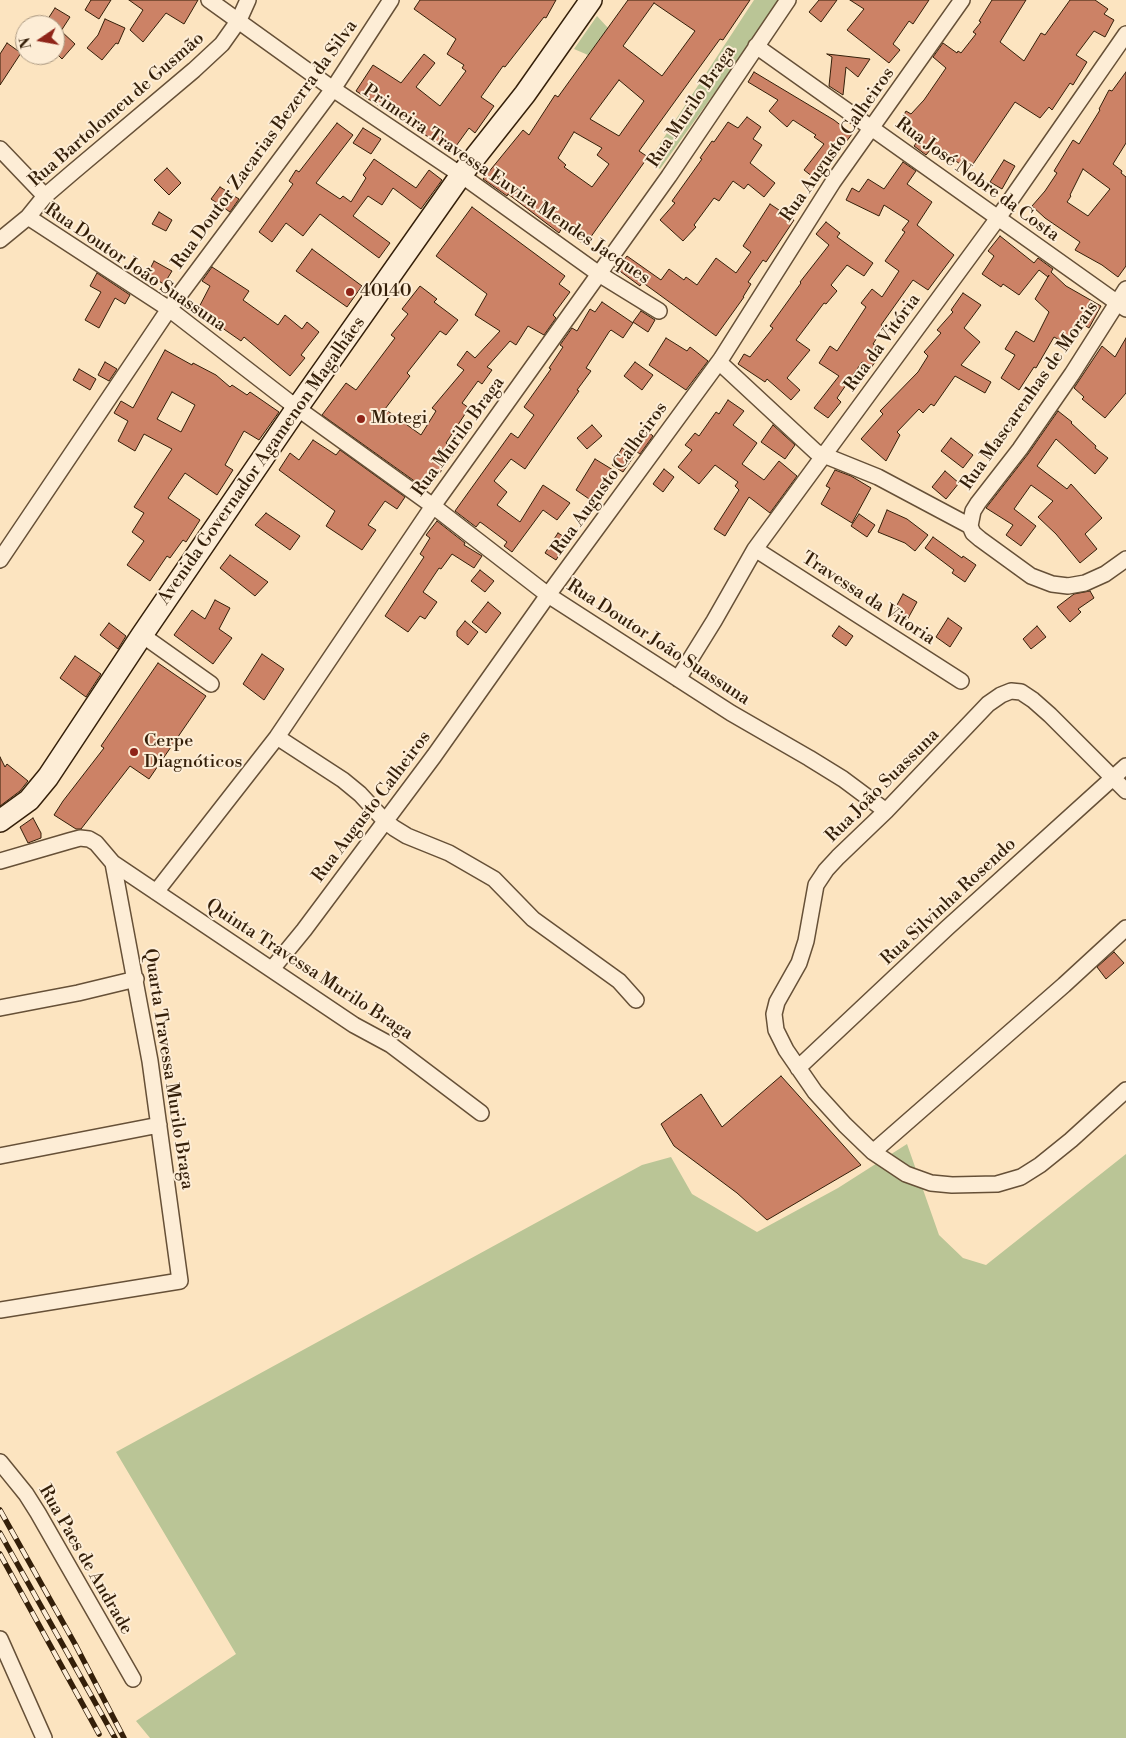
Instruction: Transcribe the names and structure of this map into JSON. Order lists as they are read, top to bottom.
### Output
{
  "streets": {
    "main road": ["Avenida Governador Agamenon Magalhães"],
    "street": [
      "Rua Murilo Braga",
      "Rua Bartolomeu de Gusmão",
      "Rua Doutor Zacarias Bezerra da Silva",
      "Rua Augusto Calheiros",
      "Rua José Nobre da Costa",
      "Primeira Travessa Euvira Mendes Jacques",
      "Rua Doutor João Suassuna",
      "Rua da Vitória",
      "Rua Mascarenhas de Morais",
      "Travessa da Vitoria",
      "Rua João Suassuna",
      "Rua Silvinha Rosendo",
      "Quinta Travessa Murilo Braga",
      "Quarta Travessa Murilo Braga",
      "Rua Paes de Andrade"
    ]
  },
  "crossings": [
    ["Rua Murilo Braga", "Rua José Nobre da Costa"],
    ["Rua Murilo Braga", "Primeira Travessa Euvira Mendes Jacques"],
    ["Rua Murilo Braga", "Rua Doutor João Suassuna"],
    ["Rua Murilo Braga", "Quinta Travessa Murilo Braga"],
    ["Rua Bartolomeu de Gusmão", "Primeira Travessa Euvira Mendes Jacques"],
    ["Rua Bartolomeu de Gusmão", "Rua Doutor João Suassuna"],
    ["Rua Doutor Zacarias Bezerra da Silva", "Primeira Travessa Euvira Mendes Jacques"],
    ["Rua Doutor Zacarias Bezerra da Silva", "Rua Doutor João Suassuna"],
    ["Rua Augusto Calheiros", "Rua José Nobre da Costa"],
    ["Rua Augusto Calheiros", "Rua Doutor João Suassuna"],
    ["Rua Augusto Calheiros", "Quinta Travessa Murilo Braga"],
    ["Rua José Nobre da Costa", "Rua da Vitória"],
    ["Rua José Nobre da Costa", "Rua Mascarenhas de Morais"],
    ["Primeira Travessa Euvira Mendes Jacques", "Avenida Governador Agamenon Magalhães"],
    ["Rua Doutor João Suassuna", "Rua da Vitória"],
    ["Rua Doutor João Suassuna", "Avenida Governador Agamenon Magalhães"],
    ["Rua Doutor João Suassuna", "Rua João Suassuna"],
    ["Rua da Vitória", "Travessa da Vitoria"],
    ["Rua João Suassuna", "Rua Silvinha Rosendo"],
    ["Quinta Travessa Murilo Braga", "Quarta Travessa Murilo Braga"]
  ],
  "places": ["40140", "Motegi", "Cerpe Diagnóticos"],
  "north": "left"
}
